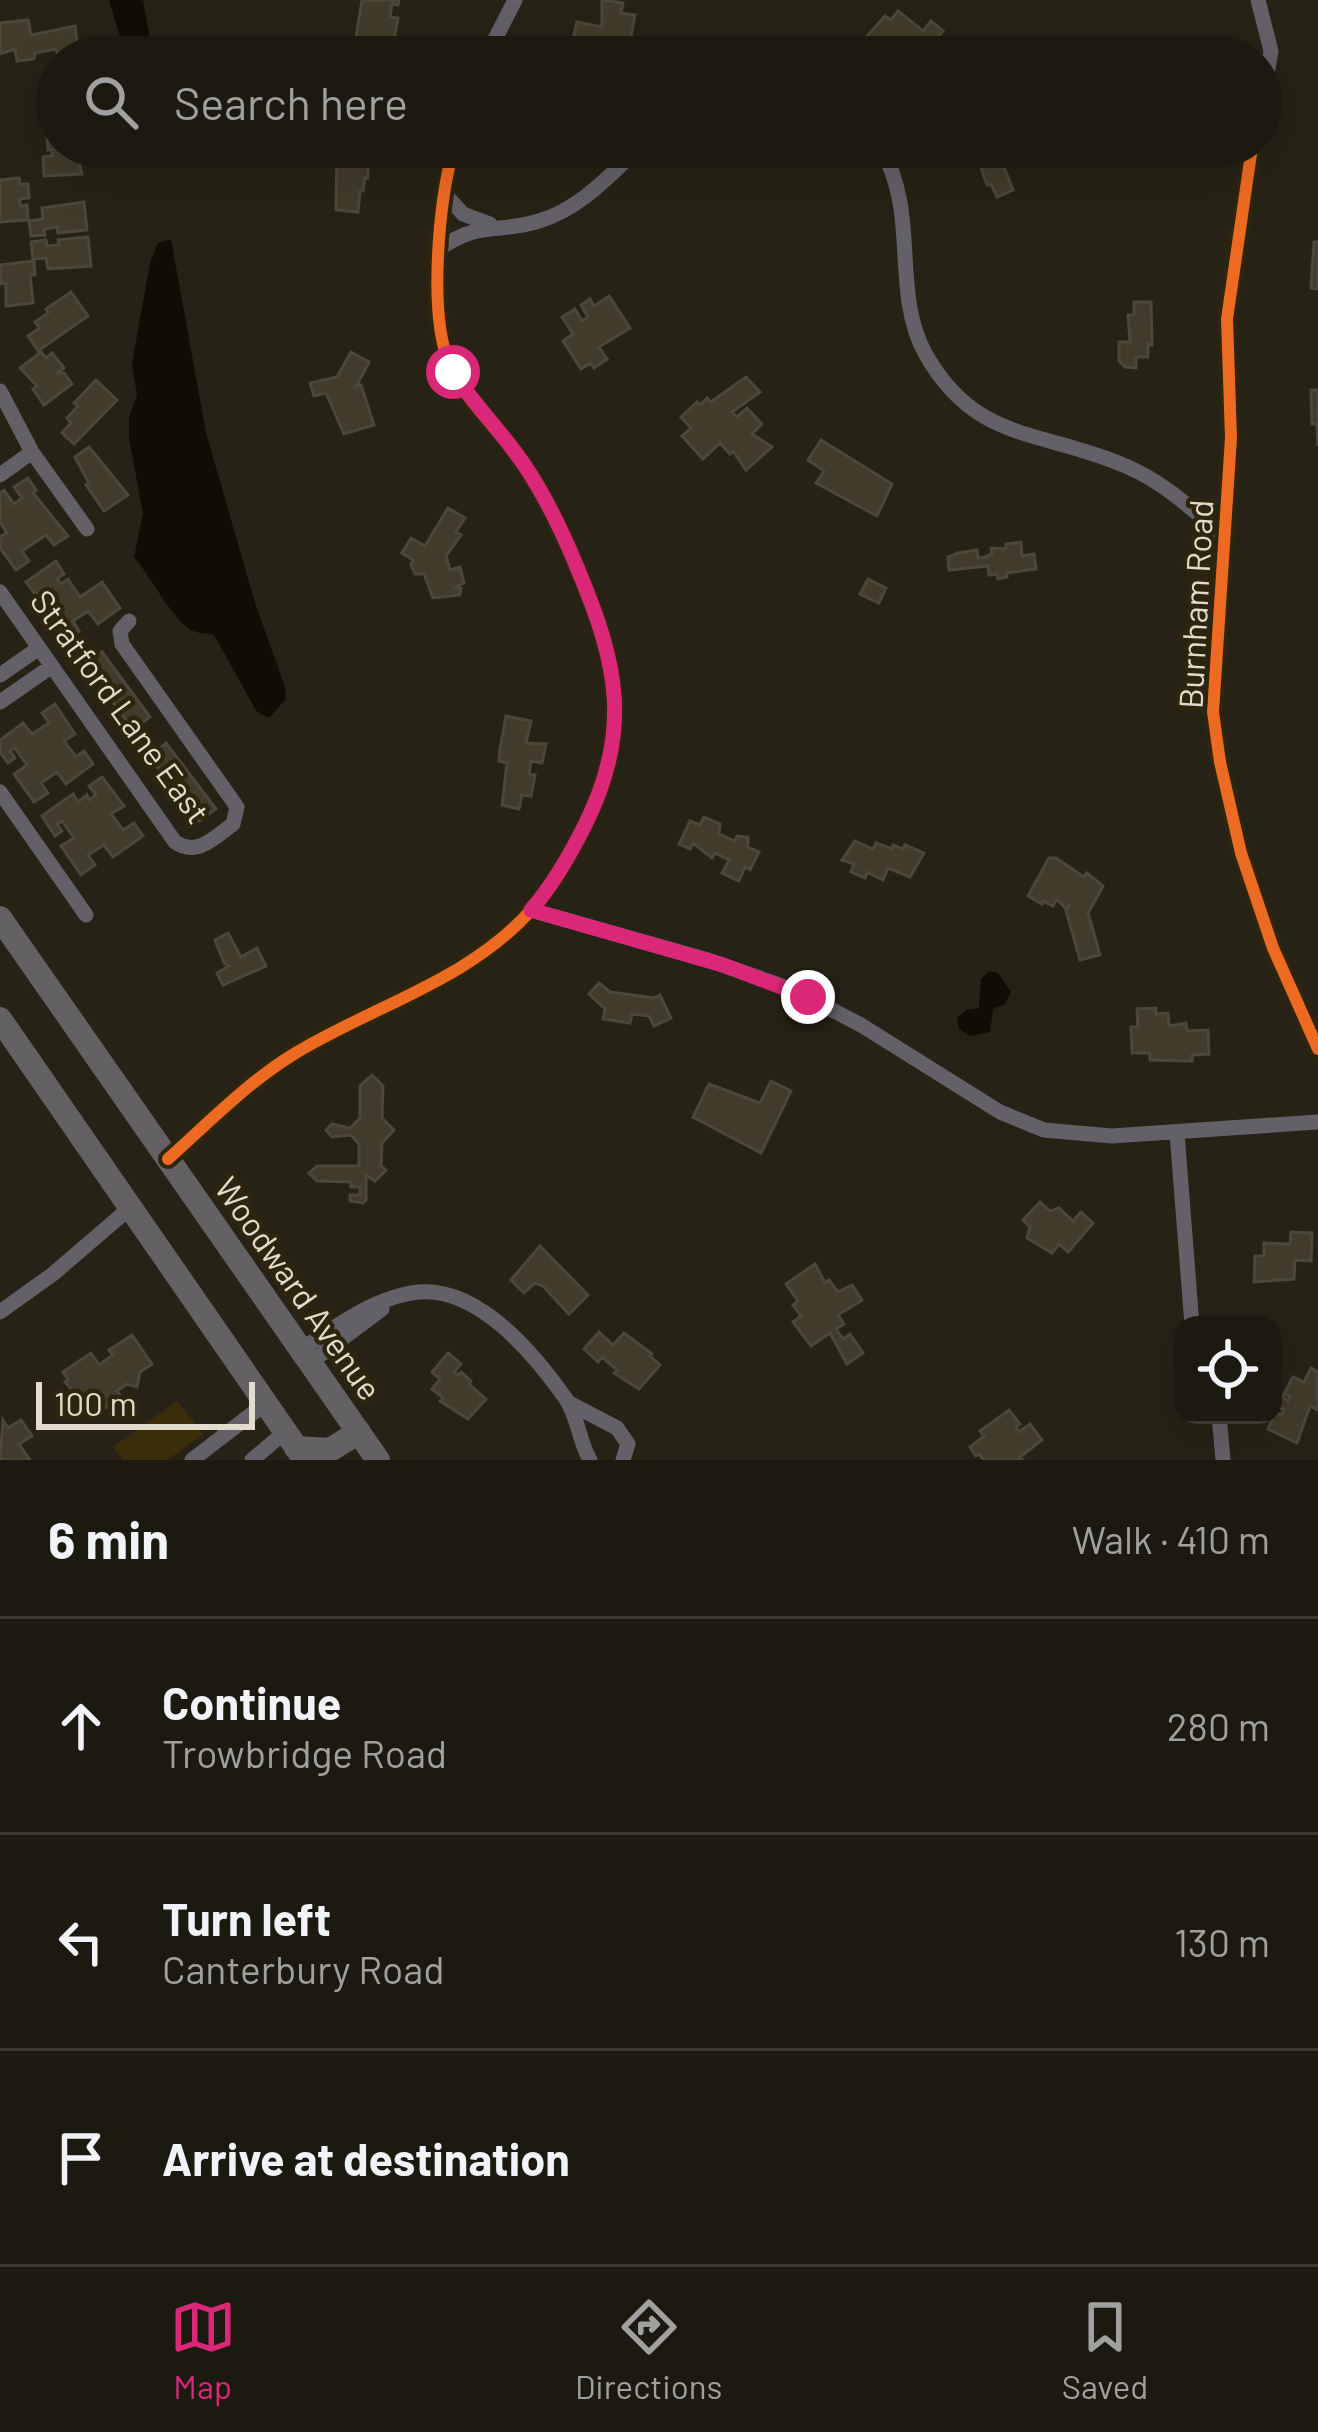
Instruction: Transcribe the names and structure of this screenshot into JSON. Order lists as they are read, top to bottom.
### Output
{
  "streets": {
    "main road": ["Woodward Avenue"],
    "street": ["Burnham Road", "Stratford Lane East"]
  },
  "scale_bar": "100 m",
  "page": {
    "search": "Search here",
    "scale": "100 m",
    "heading": ["6 min", "Walk · 410 m"],
    "list": [
      ["Continue", "Trowbridge Road", "280 m"],
      ["Turn left", "Canterbury Road", "130 m"],
      "Arrive at destination"
    ],
    "nav": ["Map", "Directions", "Saved"]
  }
}
